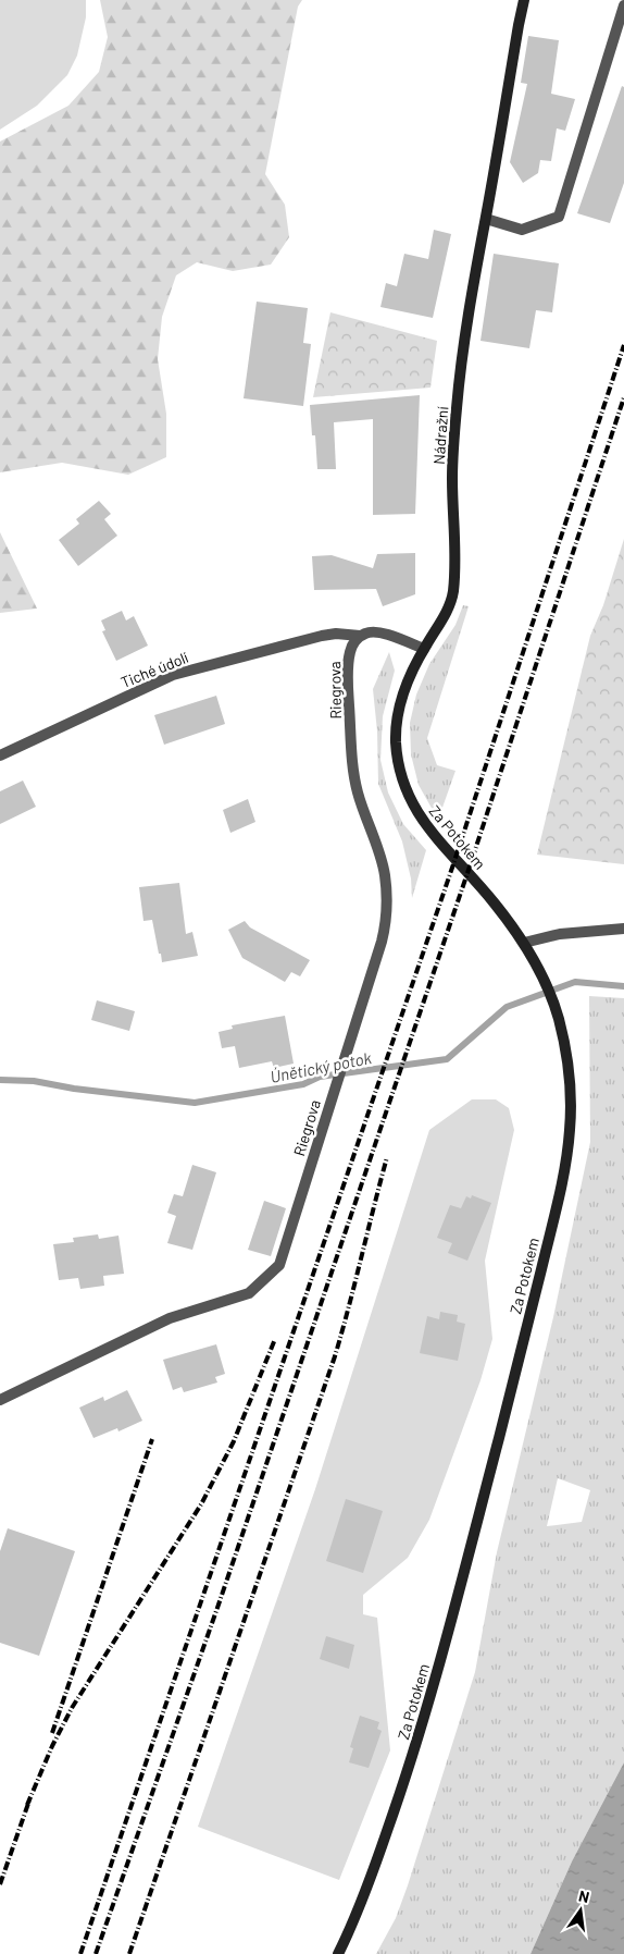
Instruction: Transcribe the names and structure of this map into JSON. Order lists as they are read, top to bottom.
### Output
{
  "streets": {
    "main road": ["Nádražní", "Za Potokem"],
    "street": ["Tiché údolí", "Riegrova"]
  },
  "crossings": [
    ["Nádražní", "Za Potokem"],
    ["Tiché údolí", "Riegrova"]
  ],
  "water": ["Únětický potok"],
  "north": "top"
}
